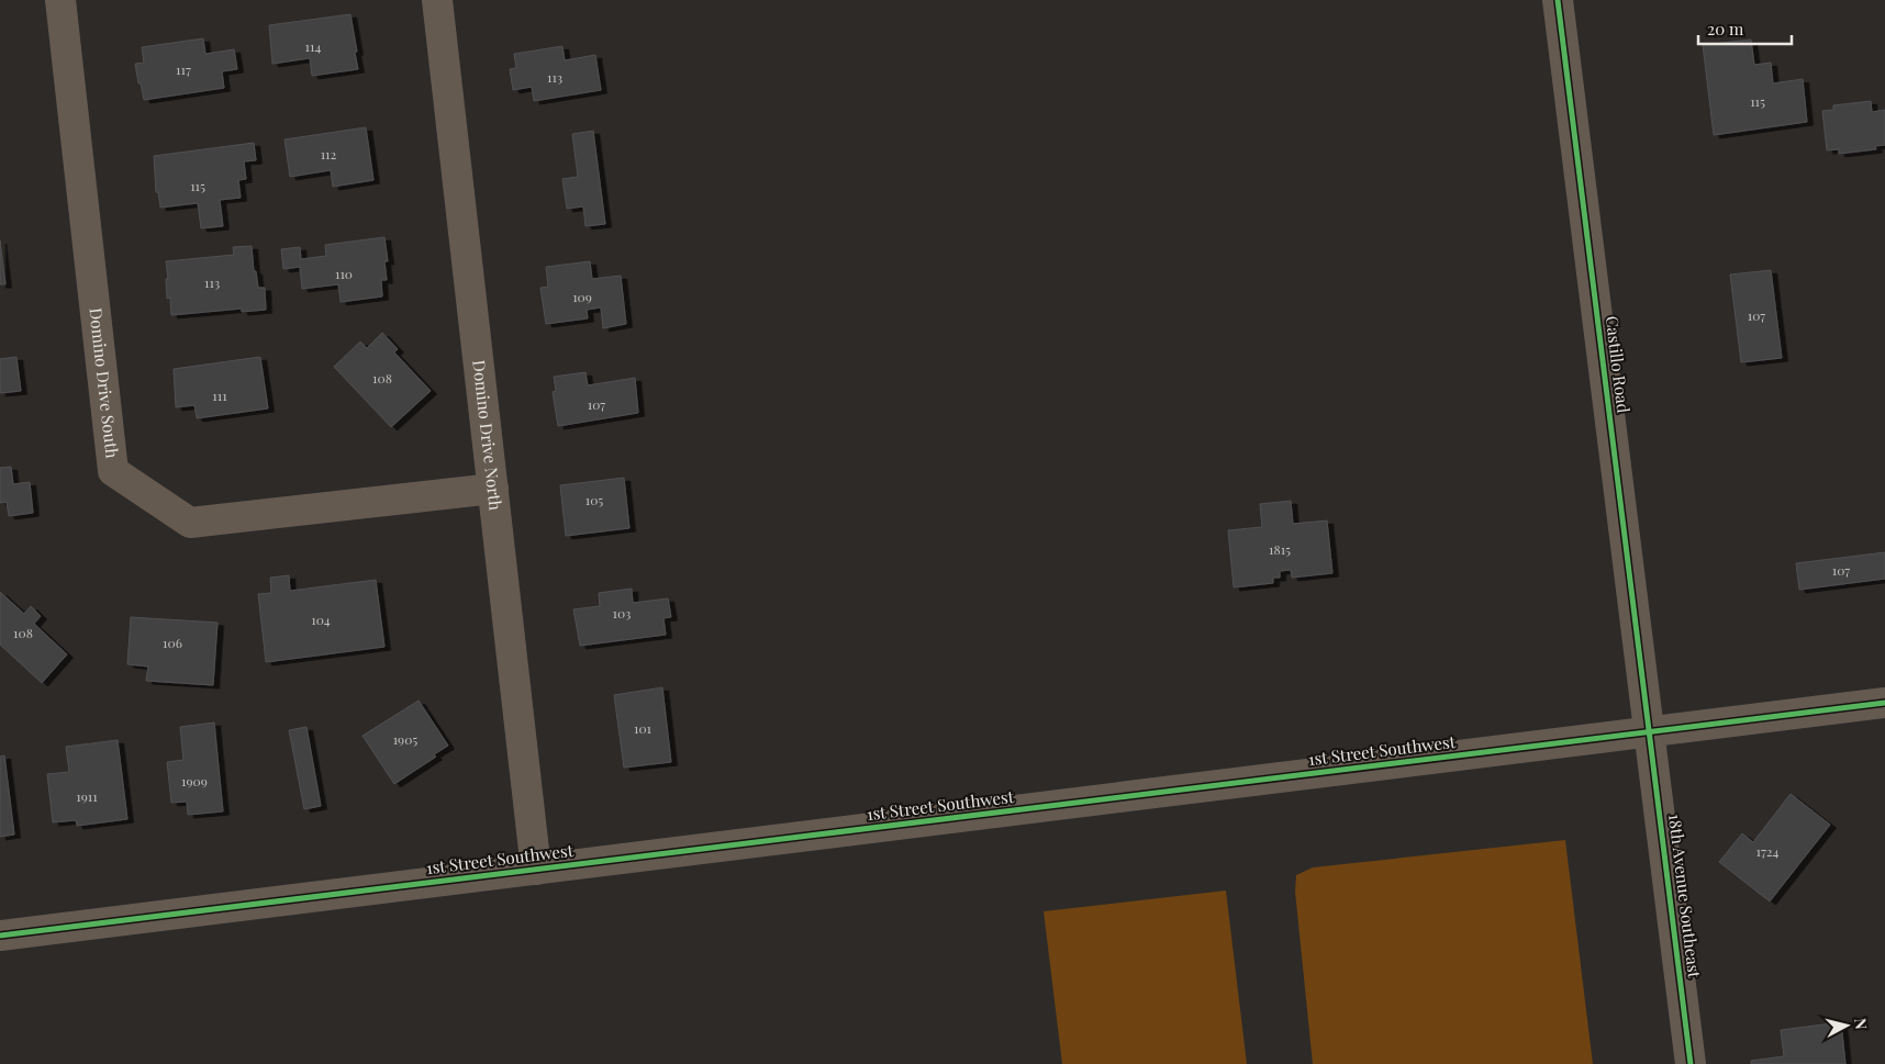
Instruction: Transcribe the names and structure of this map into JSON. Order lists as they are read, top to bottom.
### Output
{
  "streets": {
    "street": [
      "Castillo Road",
      "Domino Drive South",
      "Domino Drive North",
      "1st Street Southwest",
      "18th Avenue Southeast"
    ]
  },
  "crossings": [
    ["Castillo Road", "1st Street Southwest"],
    ["Castillo Road", "18th Avenue Southeast"],
    ["Domino Drive South", "Domino Drive North"],
    ["Domino Drive North", "1st Street Southwest"],
    ["1st Street Southwest", "18th Avenue Southeast"]
  ],
  "house_numbers": [
    "114",
    "117",
    "113",
    "115",
    "112",
    "115",
    "110",
    "113",
    "109",
    "107",
    "108",
    "111",
    "107",
    "105",
    "1815",
    "107",
    "103",
    "104",
    "108",
    "106",
    "101",
    "1905",
    "1909",
    "1911",
    "1724"
  ],
  "scale_bar": "20 m",
  "north": "right"
}
